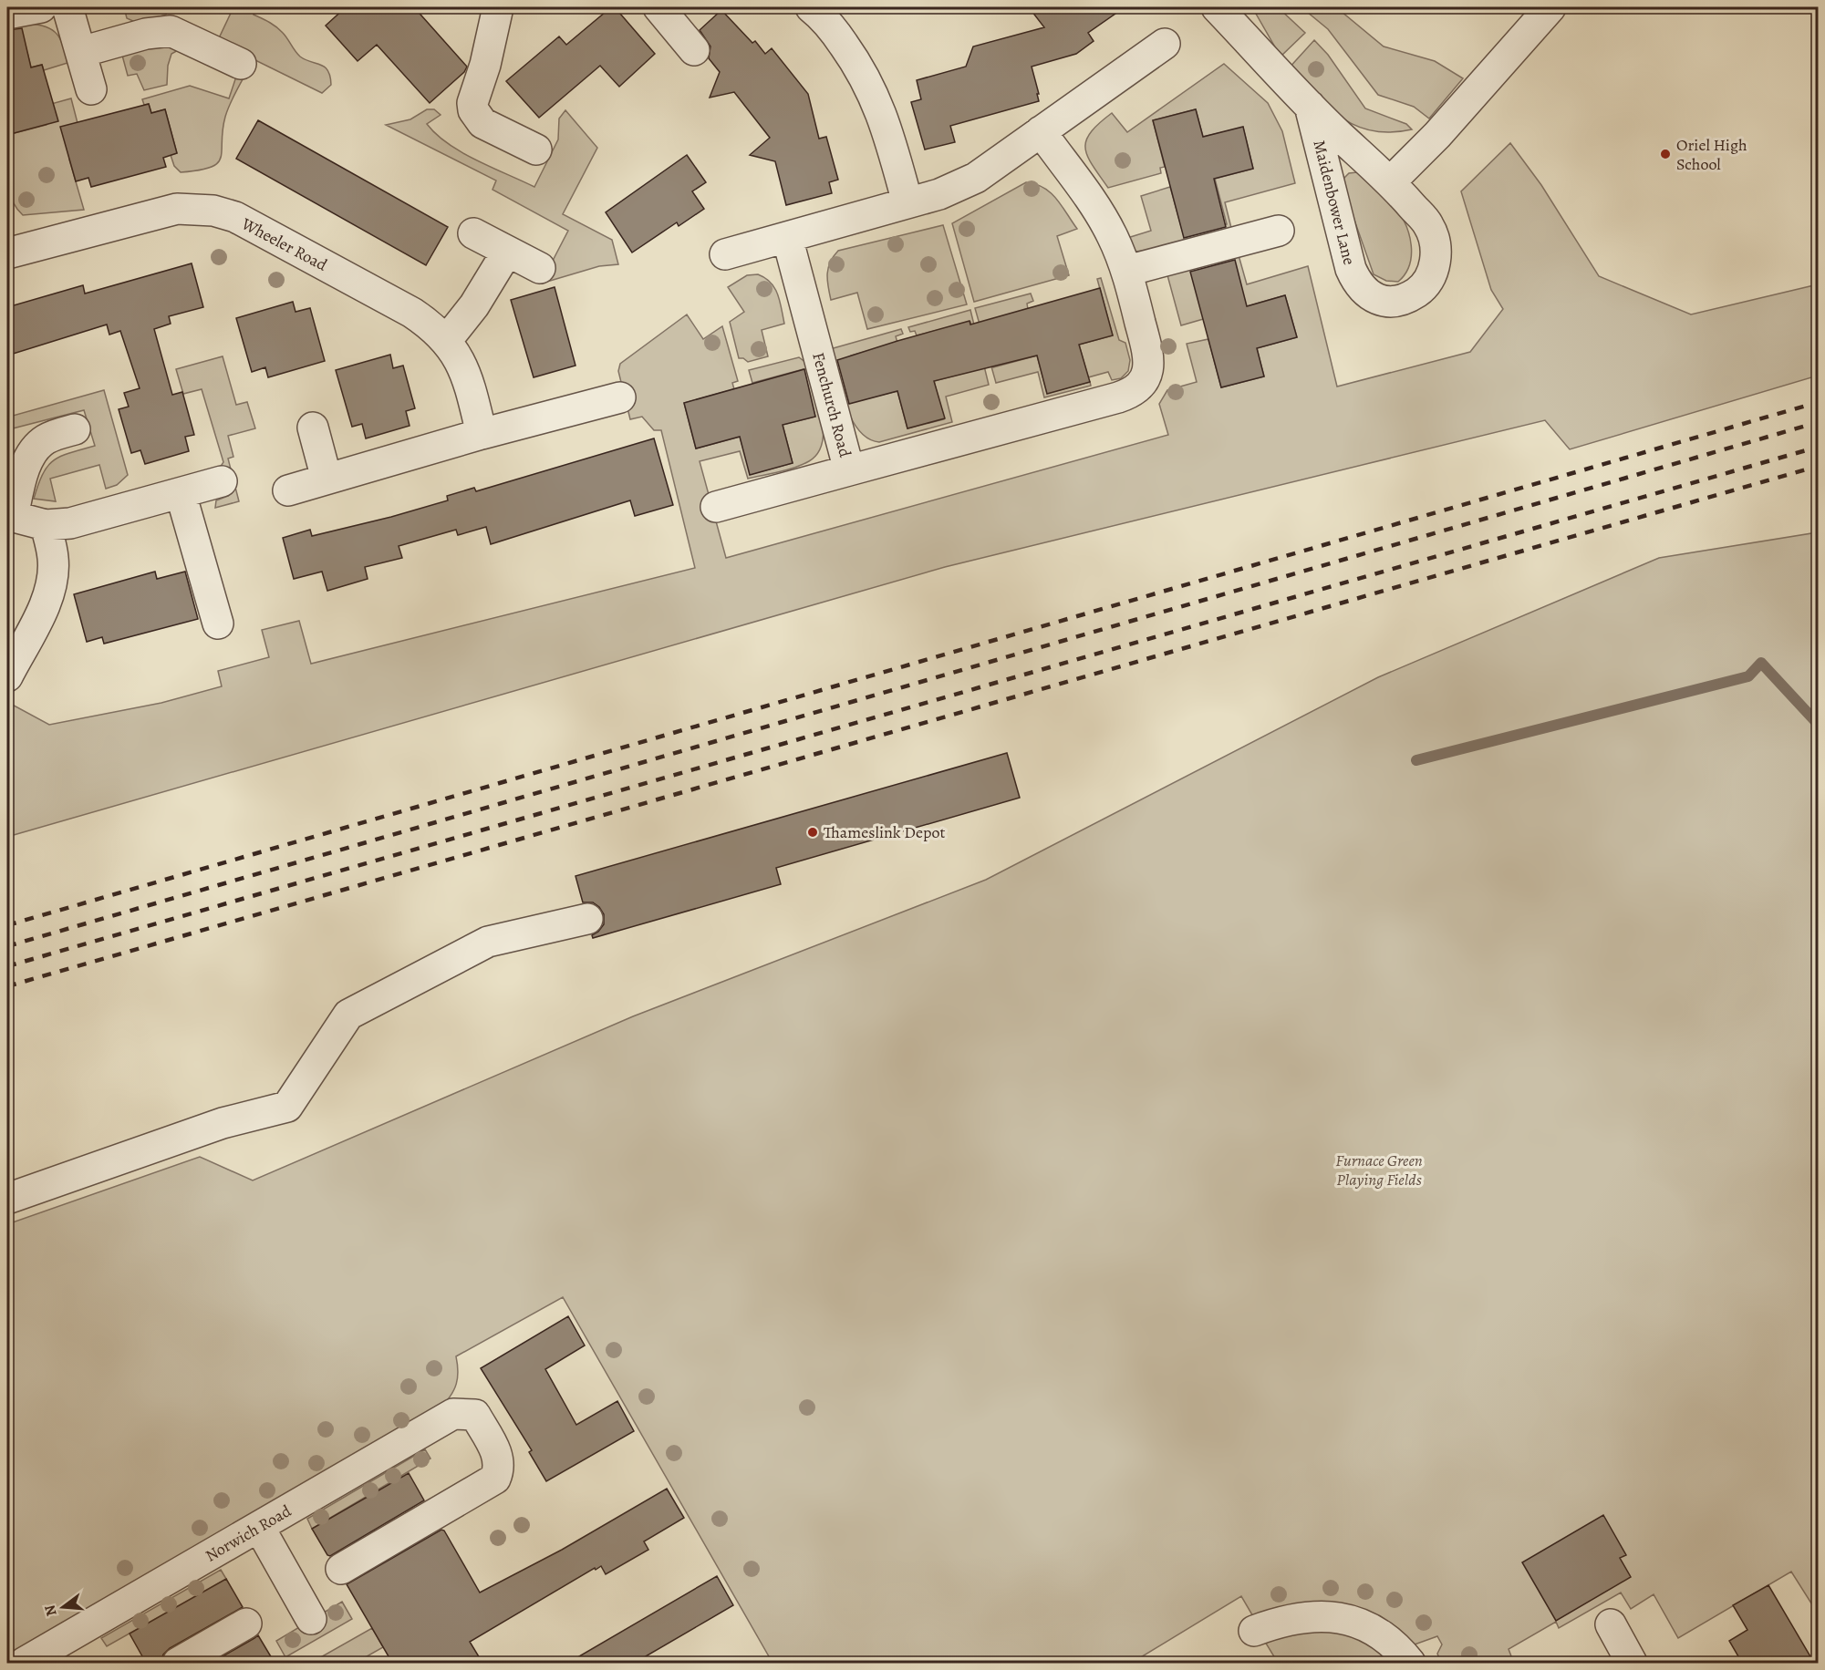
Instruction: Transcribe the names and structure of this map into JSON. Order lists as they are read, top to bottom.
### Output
{
  "streets": {
    "street": [
      "Maidenbower Lane",
      "Wheeler Road",
      "Fenchurch Road",
      "Norwich Road"
    ]
  },
  "parks": ["Furnace Green Playing Fields"],
  "places": ["Oriel High School", "Thameslink Depot"],
  "north": "left"
}
